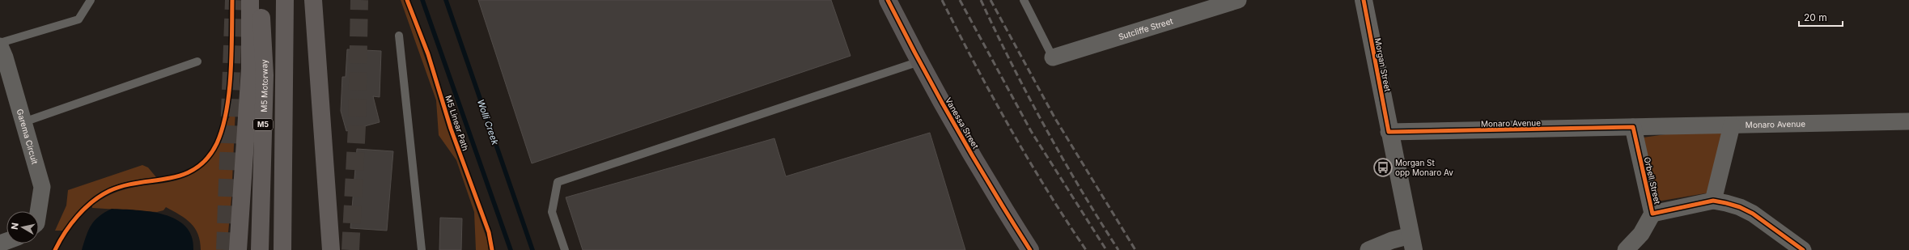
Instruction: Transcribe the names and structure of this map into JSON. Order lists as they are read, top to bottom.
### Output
{
  "streets": {
    "highway": ["M5 Motorway", "M5"],
    "main road": ["Vanessa Street"],
    "street": [
      "Sutcliffe Street",
      "Morgan Street",
      "Monaro Avenue",
      "Garema Circuit",
      "Orbell Street"
    ],
    "cycle path": ["M5 Linear Path"]
  },
  "crossings": [
    ["Morgan Street", "Monaro Avenue"],
    ["Monaro Avenue", "Orbell Street"]
  ],
  "water": ["Wolli Creek"],
  "places": {
    "bus stop": ["Morgan St opp Monaro Av"]
  },
  "scale_bar": "20 m",
  "north": "left"
}
